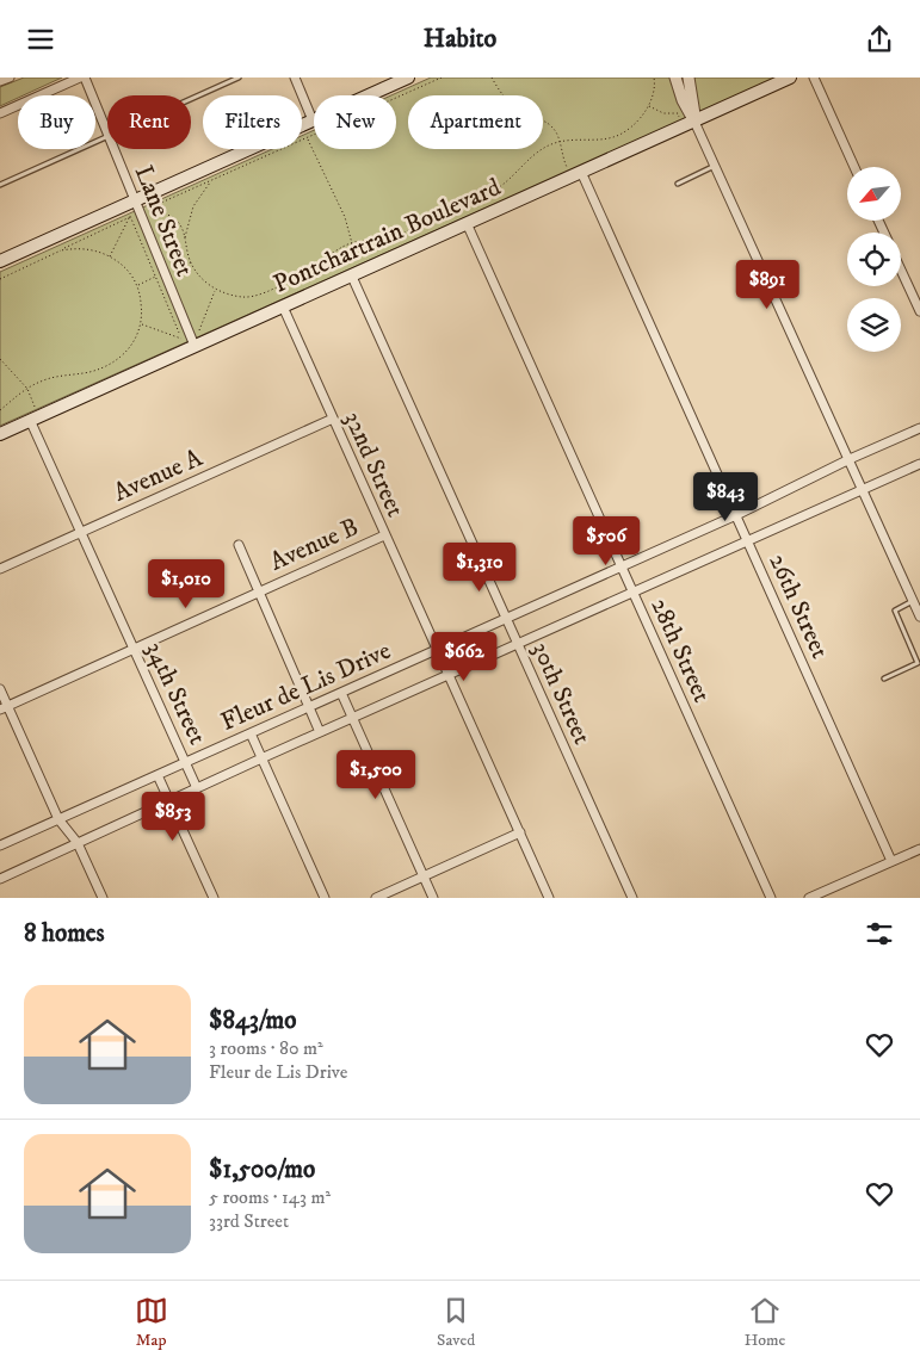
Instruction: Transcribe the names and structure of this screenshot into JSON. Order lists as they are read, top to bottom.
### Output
{
  "streets": {
    "main road": ["Pontchartrain Boulevard"],
    "street": [
      "Lane Street",
      "32nd Street",
      "Avenue A",
      "Avenue B",
      "26th Street",
      "28th Street",
      "Fleur de Lis Drive",
      "34th Street",
      "30th Street"
    ]
  },
  "crossings": [
    ["Lane Street", "Pontchartrain Boulevard"],
    ["Pontchartrain Boulevard", "32nd Street"],
    ["Pontchartrain Boulevard", "26th Street"],
    ["Pontchartrain Boulevard", "28th Street"],
    ["Pontchartrain Boulevard", "34th Street"],
    ["Pontchartrain Boulevard", "30th Street"],
    ["32nd Street", "Avenue A"],
    ["32nd Street", "Avenue B"],
    ["32nd Street", "Fleur de Lis Drive"],
    ["Avenue A", "34th Street"],
    ["Avenue B", "34th Street"],
    ["26th Street", "Fleur de Lis Drive"],
    ["28th Street", "Fleur de Lis Drive"],
    ["Fleur de Lis Drive", "34th Street"],
    ["Fleur de Lis Drive", "30th Street"]
  ],
  "north": "bottom left",
  "page": {
    "header": "Habito",
    "chip": [
      "Buy",
      "Rent",
      "Filters",
      "New",
      "Apartment"
    ],
    "price": [
      "$891",
      "$843",
      "$506",
      "$1,310",
      "$1,010",
      "$662",
      "$1,500",
      "$853"
    ],
    "heading": "8 homes",
    "list": [
      {
        "name": "$843/mo",
        "note": "3 rooms · 80 m² · Fleur de Lis Drive"
      },
      {
        "name": "$1,500/mo",
        "note": "5 rooms · 143 m² · 33rd Street"
      }
    ],
    "tabs": ["Map", "Saved", "Home"]
  }
}
